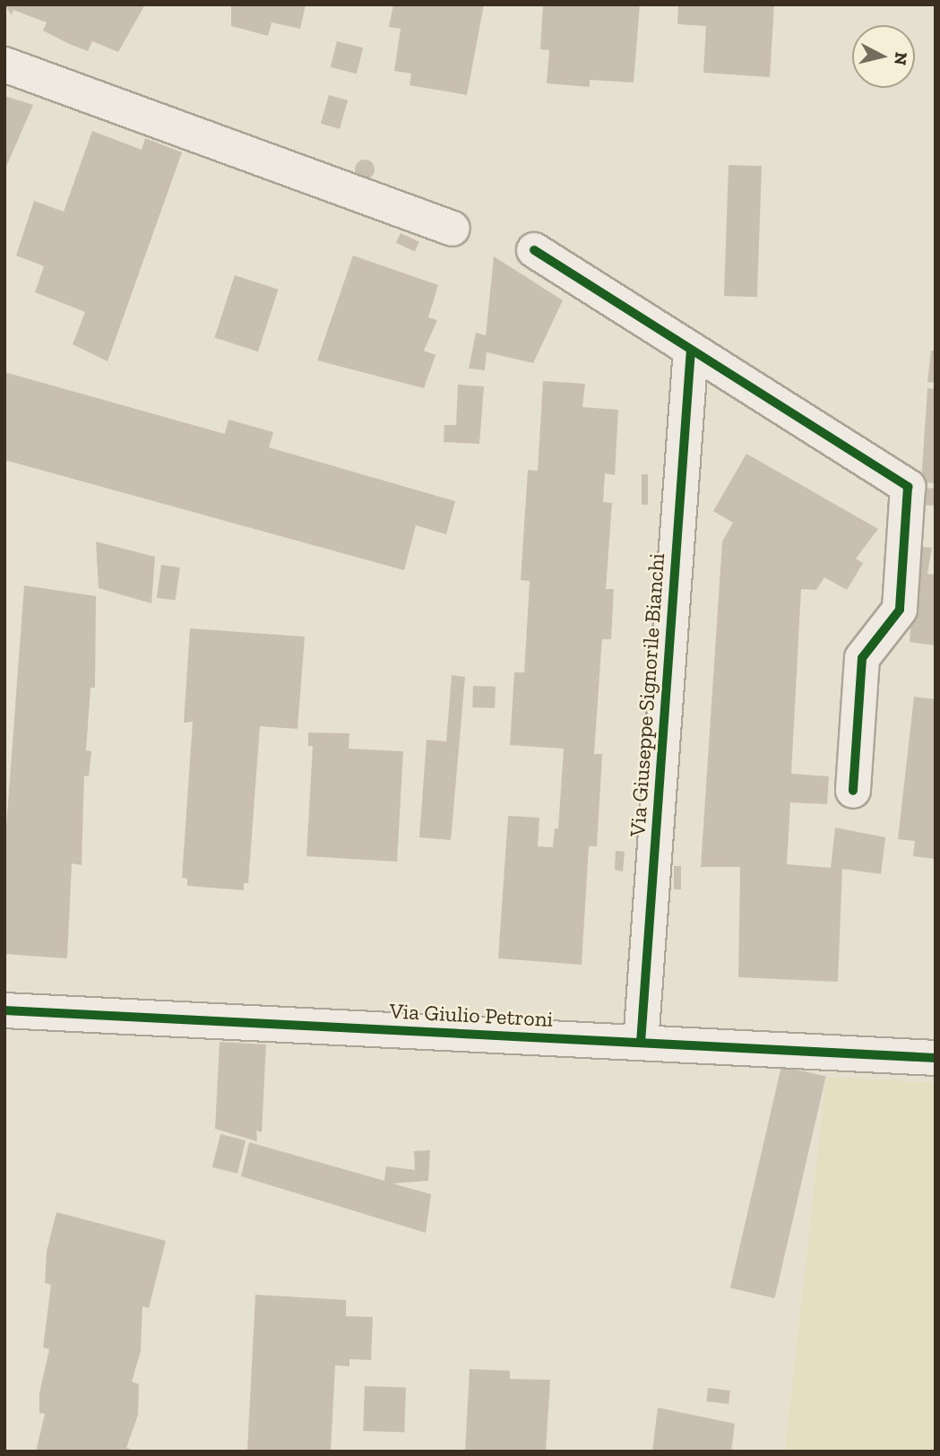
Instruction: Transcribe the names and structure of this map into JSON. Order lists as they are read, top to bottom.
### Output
{
  "streets": {
    "street": ["Via Giuseppe Signorile Bianchi", "Via Giulio Petroni"]
  },
  "crossings": [
    ["Via Giuseppe Signorile Bianchi", "Via Giulio Petroni"]
  ],
  "north": "right"
}
